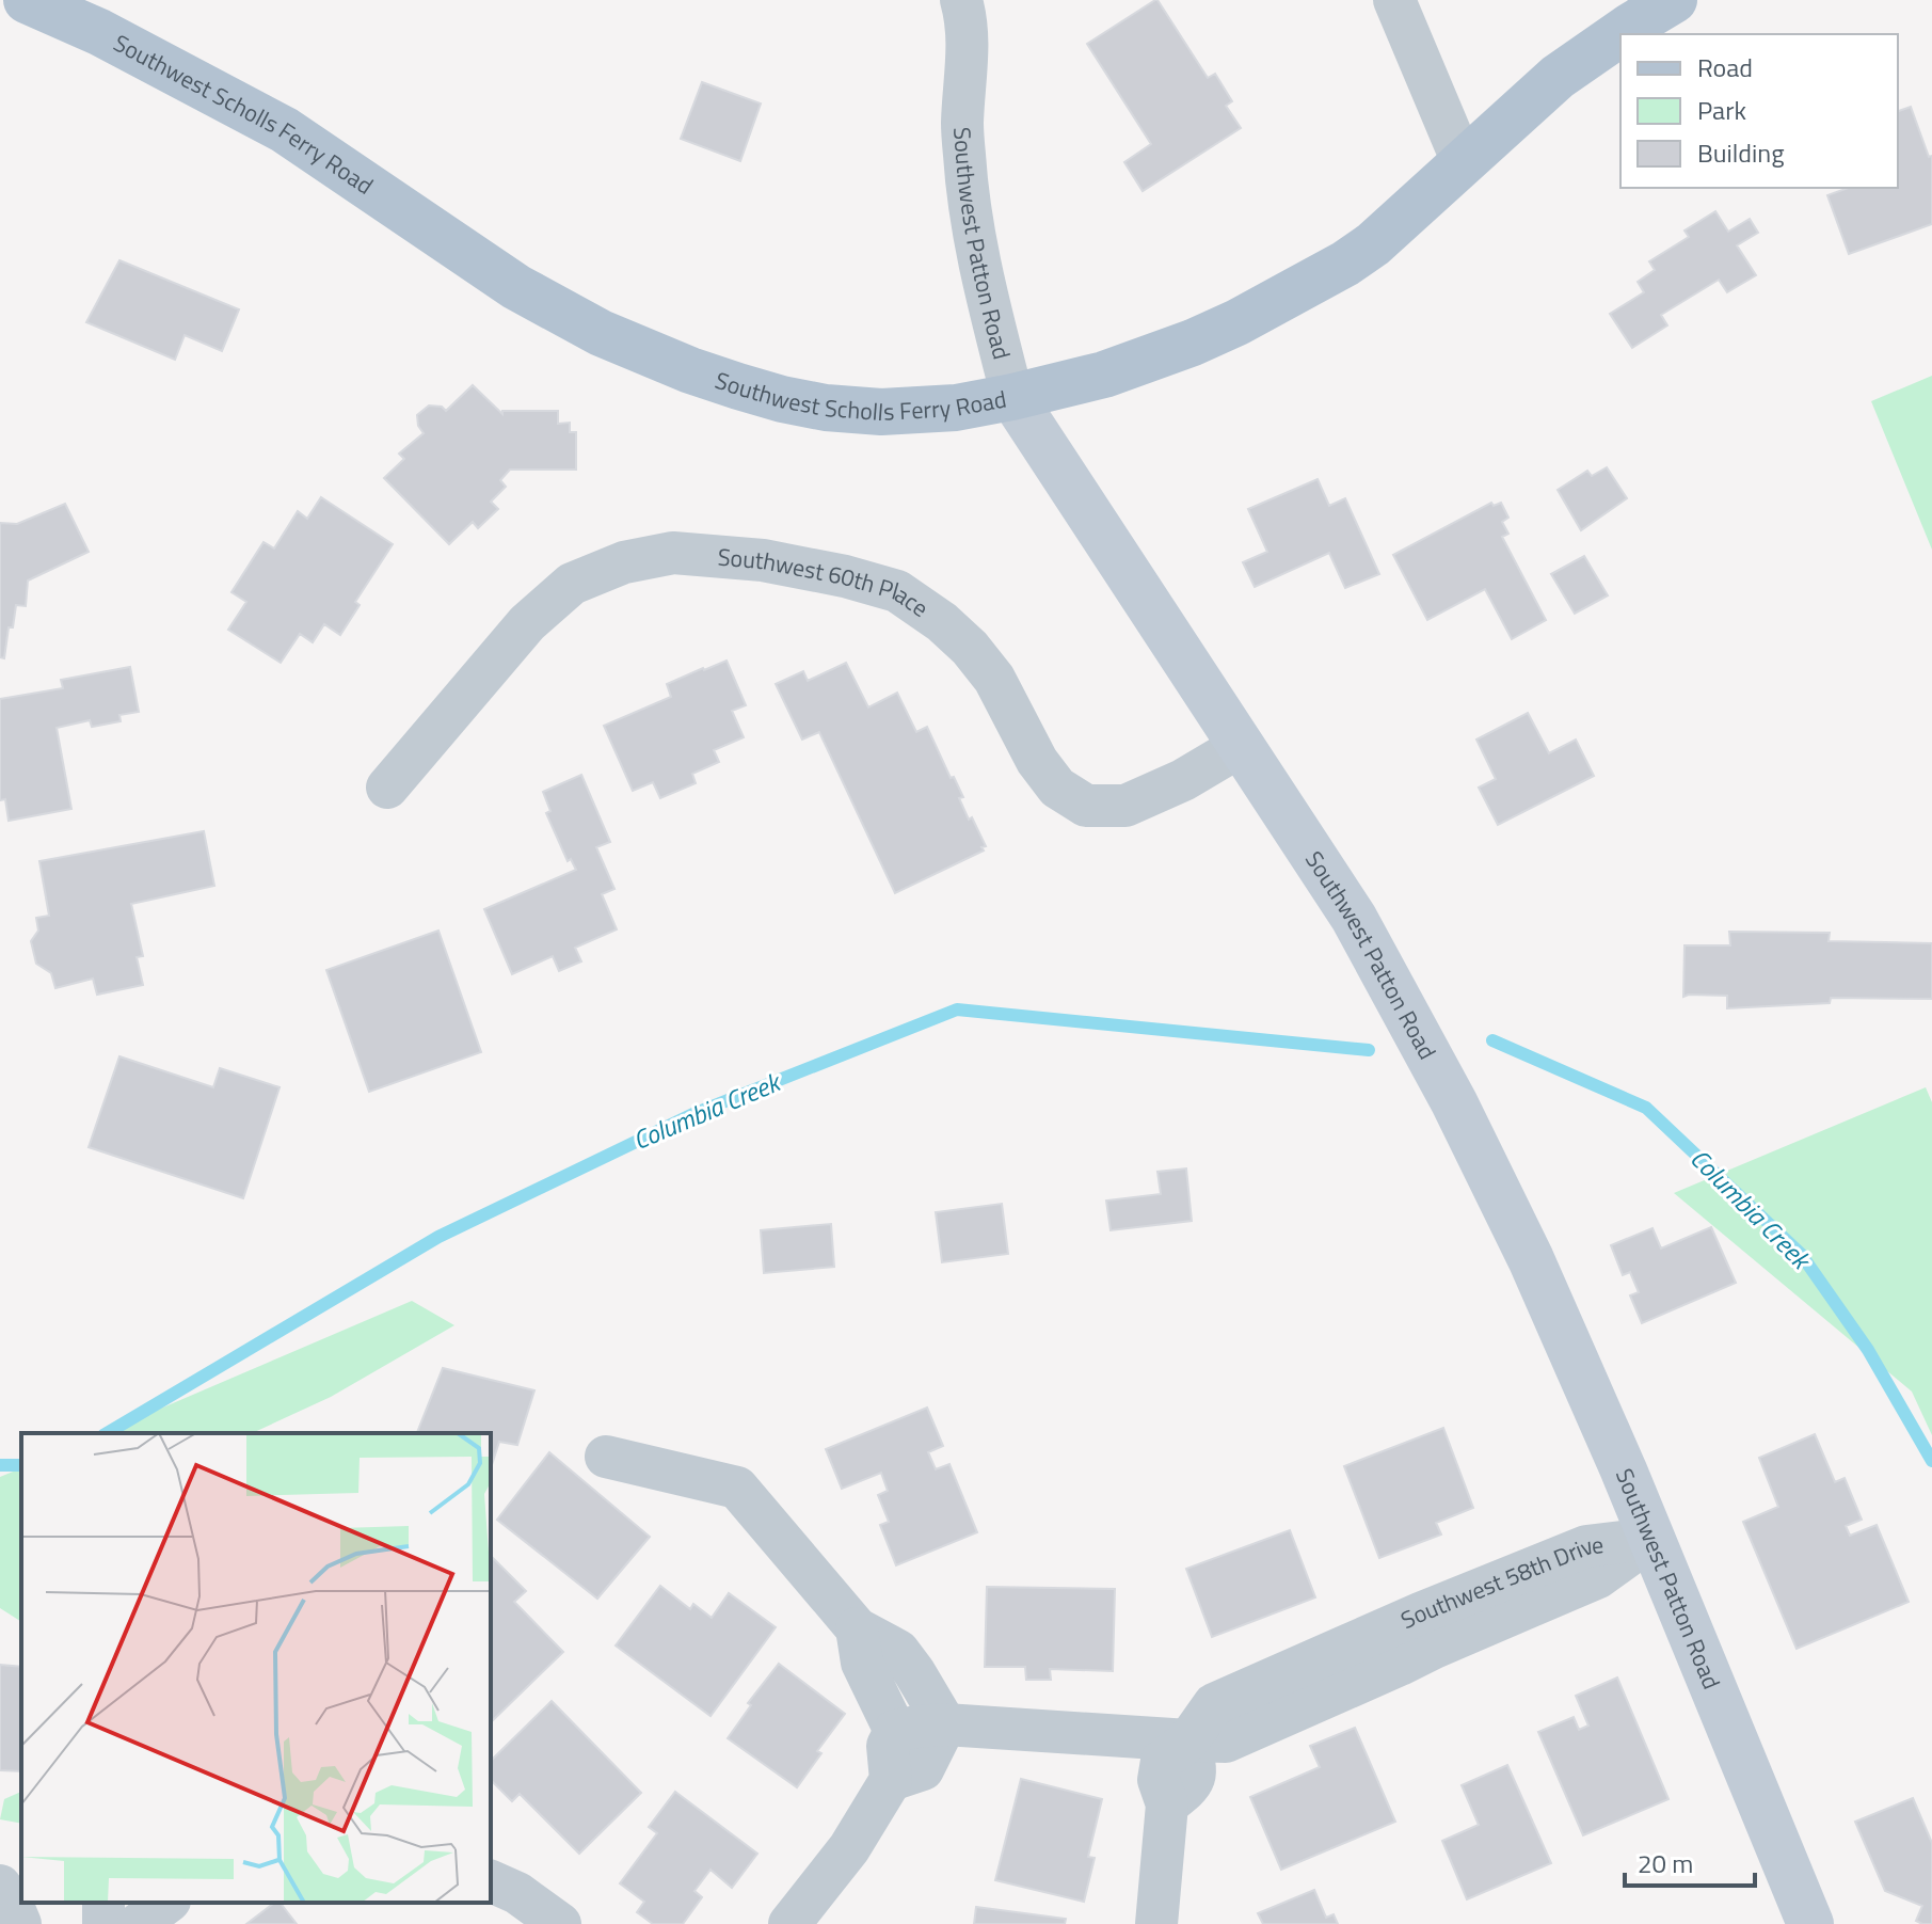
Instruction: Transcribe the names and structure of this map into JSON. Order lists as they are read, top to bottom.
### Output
{
  "streets": {
    "main road": ["Southwest Scholls Ferry Road"],
    "street": ["Southwest Patton Road", "Southwest 60th Place", "Southwest 58th Drive"]
  },
  "crossings": [
    ["Southwest Scholls Ferry Road", "Southwest Patton Road"],
    ["Southwest Patton Road", "Southwest 60th Place"],
    ["Southwest Patton Road", "Southwest 58th Drive"]
  ],
  "water": ["Columbia Creek"],
  "legend": ["Road", "Park", "Building"],
  "scale_bar": "20 m"
}
